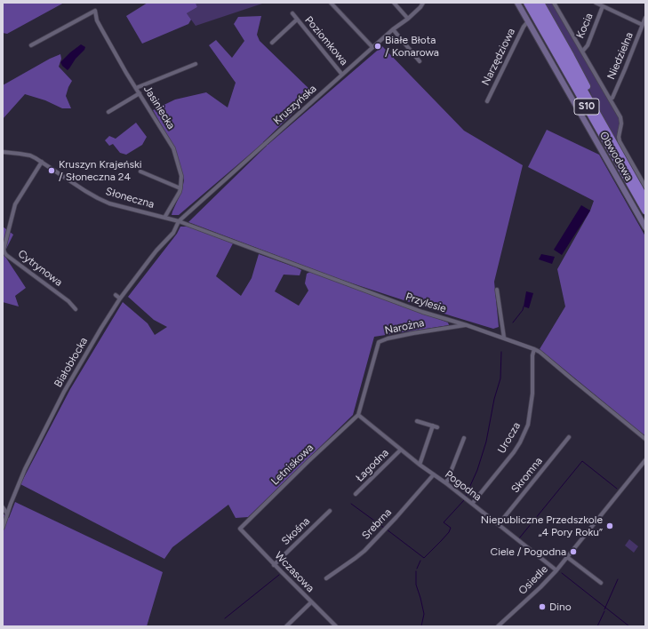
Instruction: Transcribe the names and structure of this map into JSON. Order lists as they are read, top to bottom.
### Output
{
  "streets": {
    "highway": ["S10"],
    "street": [
      "Kocia",
      "Poziomkowa",
      "Niedzielna",
      "Narzędziowa",
      "Kruszyńska",
      "Jasiniecka",
      "Obwodowa",
      "Słoneczna",
      "Cytrynowa",
      "Przylesie",
      "Narożna",
      "Białobłocka",
      "Urocza",
      "Letniskowa",
      "Łagodna",
      "Skromna",
      "Pogodna",
      "Srebrna",
      "Skośna",
      "Wczasowa",
      "Osiedle"
    ]
  },
  "crossings": [
    ["Poziomkowa", "Kruszyńska"],
    ["Narzędziowa", "Obwodowa"],
    ["Kruszyńska", "Słoneczna"],
    ["Kruszyńska", "Przylesie"],
    ["Kruszyńska", "Białobłocka"],
    ["Słoneczna", "Cytrynowa"],
    ["Słoneczna", "Przylesie"],
    ["Słoneczna", "Białobłocka"],
    ["Przylesie", "Narożna"],
    ["Przylesie", "Białobłocka"],
    ["Przylesie", "Urocza"],
    ["Narożna", "Letniskowa"],
    ["Narożna", "Pogodna"],
    ["Urocza", "Pogodna"],
    ["Letniskowa", "Pogodna"],
    ["Letniskowa", "Wczasowa"],
    ["Łagodna", "Pogodna"],
    ["Skromna", "Pogodna"],
    ["Pogodna", "Srebrna"],
    ["Pogodna", "Osiedle"],
    ["Skośna", "Wczasowa"]
  ],
  "places": [
    "Białe Błota / Konarowa",
    "Kruszyn Krajeński / Słoneczna 24",
    "Niepubliczne Przedszkole „4 Pory Roku”",
    "Ciele / Pogodna",
    "Dino"
  ]
}
